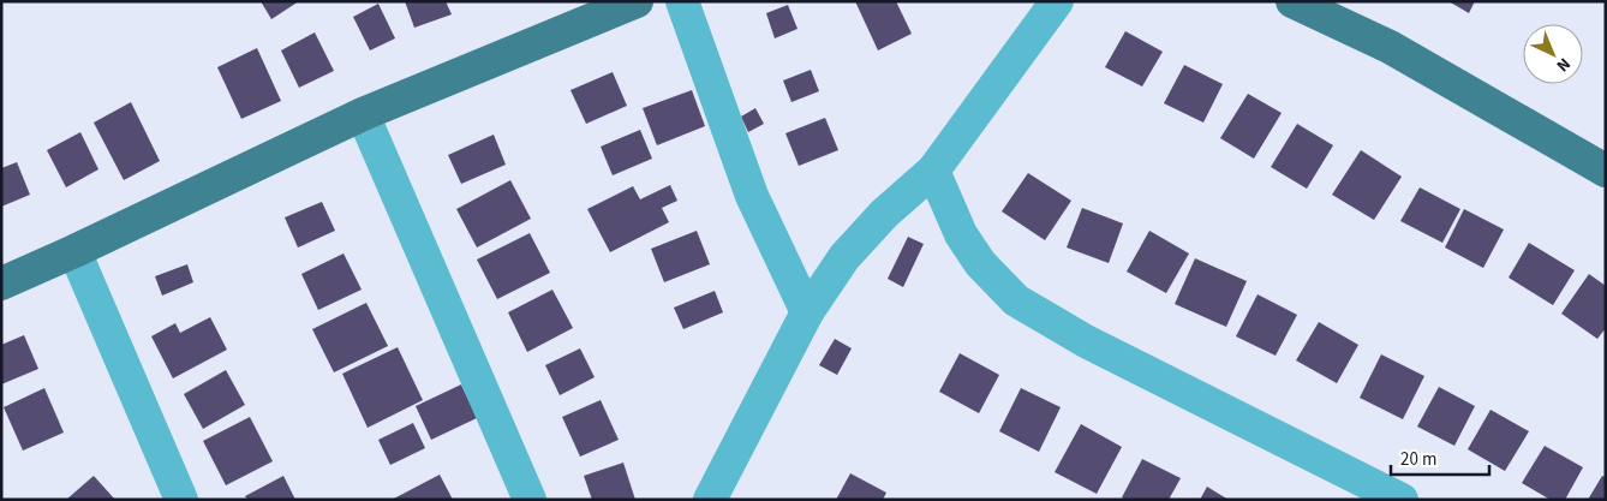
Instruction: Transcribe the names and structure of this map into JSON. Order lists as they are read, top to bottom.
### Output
{
  "scale_bar": "20 m",
  "north": "bottom right"
}
